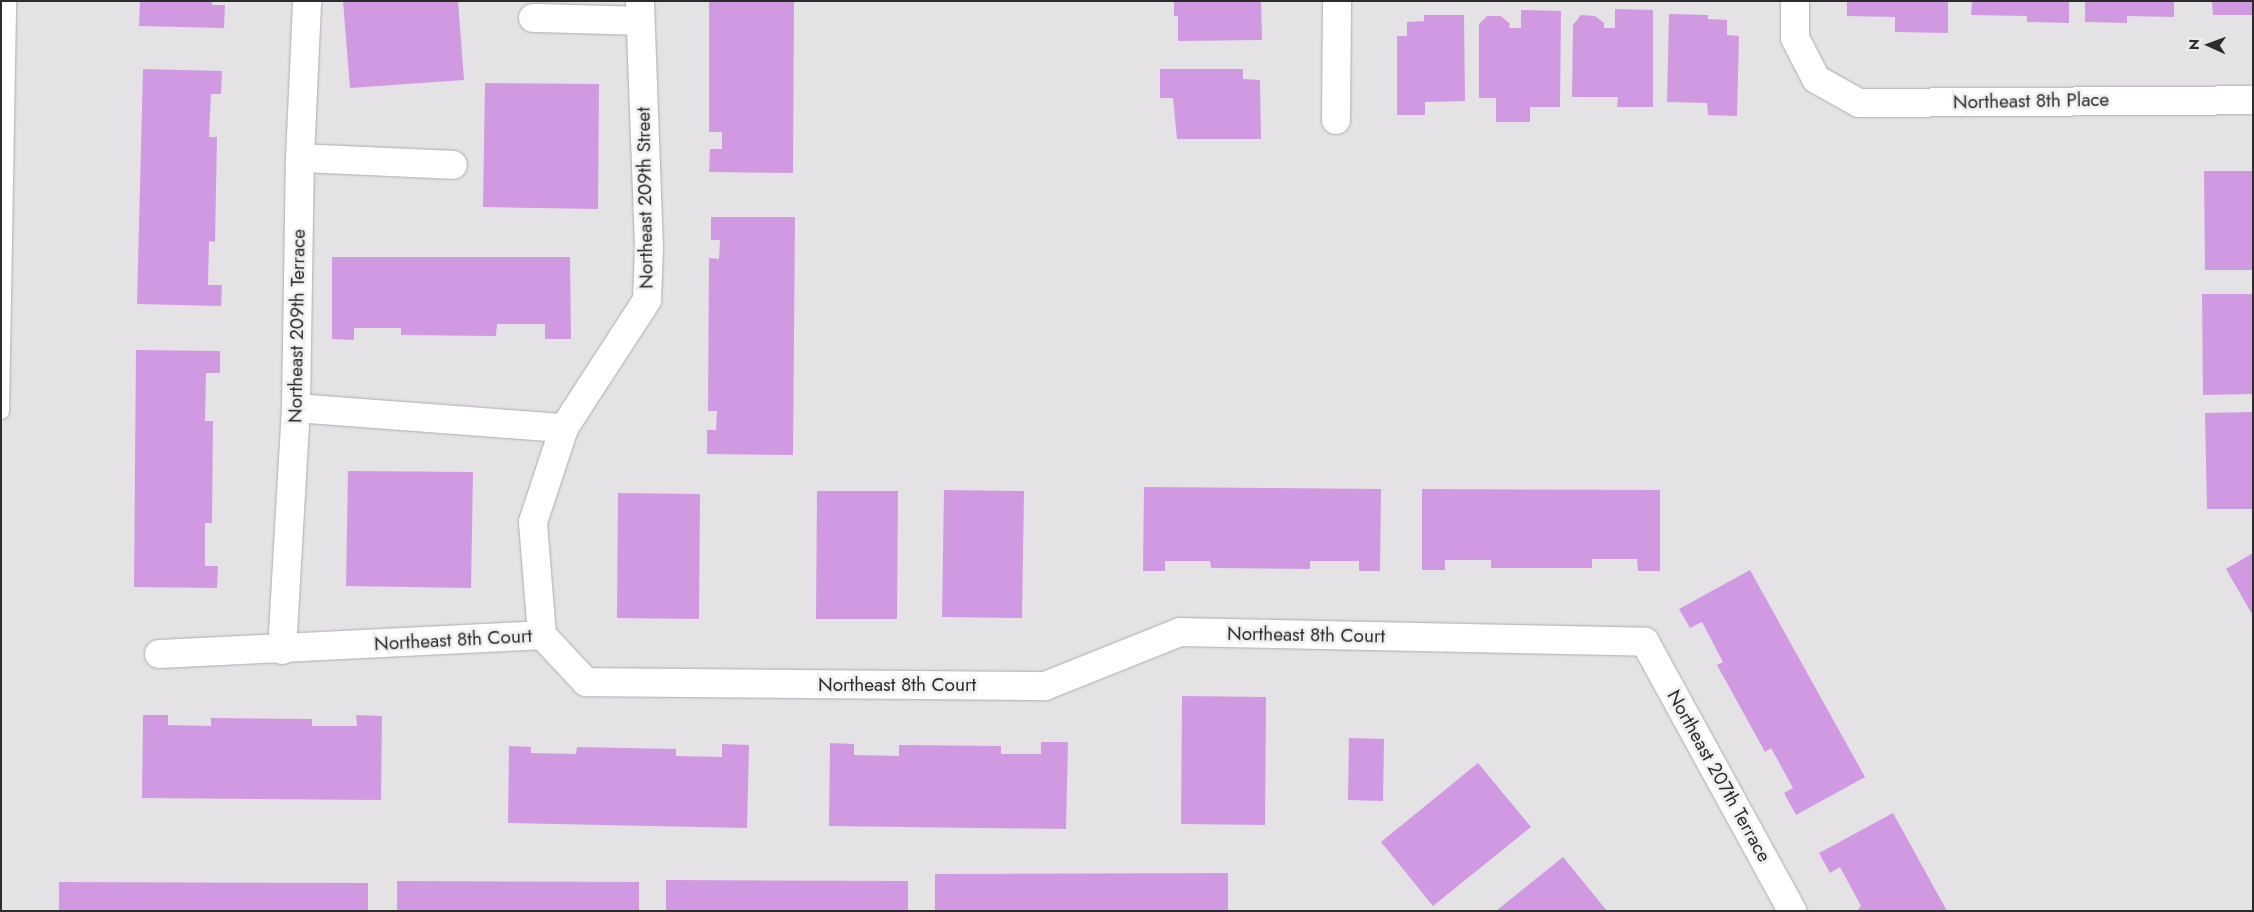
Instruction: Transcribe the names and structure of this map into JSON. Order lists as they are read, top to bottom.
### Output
{
  "streets": {
    "street": [
      "Northeast 8th Place",
      "Northeast 209th Street",
      "Northeast 209th Terrace",
      "Northeast 8th Court",
      "Northeast 207th Terrace"
    ]
  },
  "crossings": [
    ["Northeast 209th Street", "Northeast 8th Court"],
    ["Northeast 209th Terrace", "Northeast 8th Court"],
    ["Northeast 8th Court", "Northeast 207th Terrace"]
  ],
  "north": "left"
}
